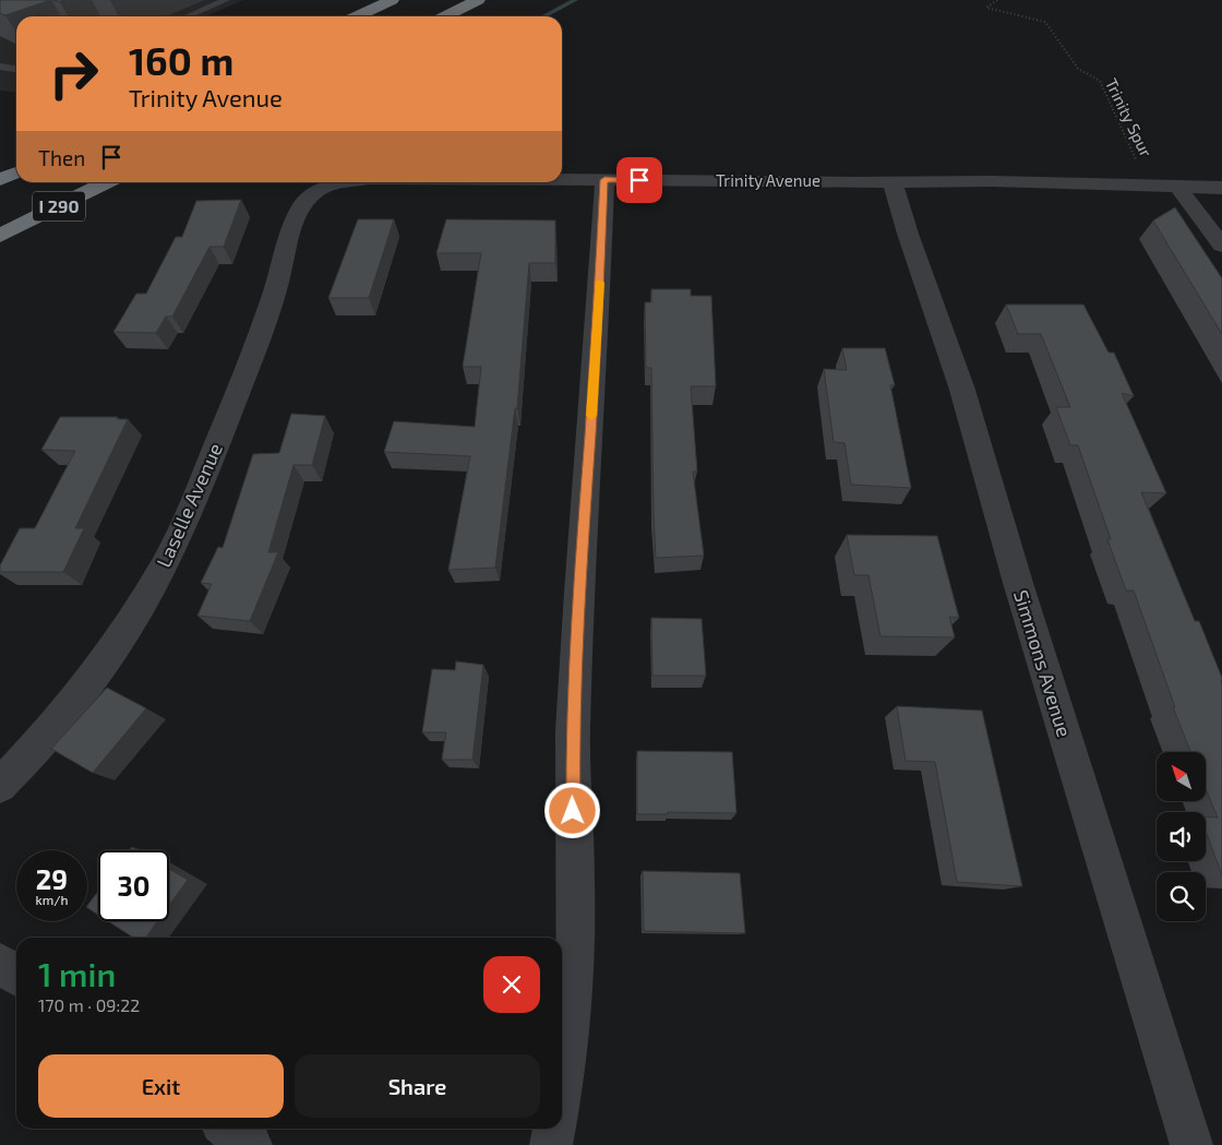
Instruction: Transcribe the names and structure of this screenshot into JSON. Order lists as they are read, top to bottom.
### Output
{
  "streets": {
    "highway": ["I 290"],
    "street": ["Trinity Avenue", "Laselle Avenue", "Simmons Avenue"],
    "path": ["Trinity Spur"]
  },
  "crossings": [
    ["Trinity Spur", "Trinity Avenue"],
    ["Trinity Avenue", "Laselle Avenue"],
    ["Trinity Avenue", "Simmons Avenue"]
  ],
  "north": "top left",
  "page": {
    "turn": ["160 m", "Trinity Avenue"],
    "then": "Then",
    "speed": "29 km/h",
    "limit": "30",
    "heading": ["1 min", "170 m · 09:22"],
    "buttons": ["Exit", "Share"]
  }
}
